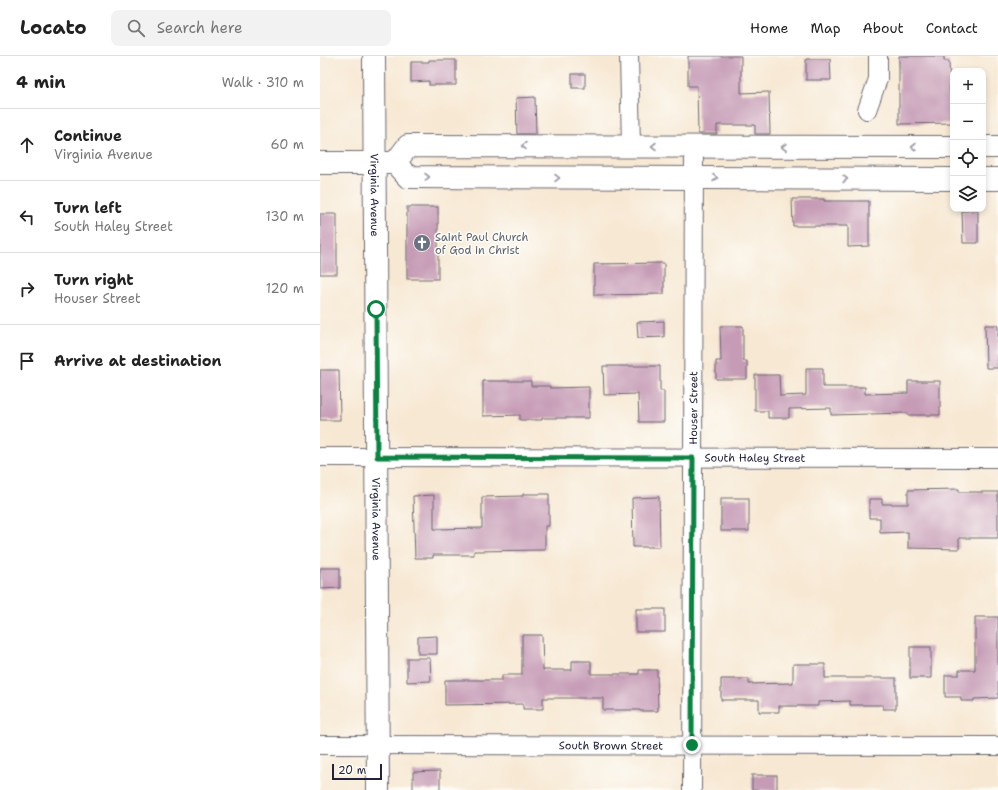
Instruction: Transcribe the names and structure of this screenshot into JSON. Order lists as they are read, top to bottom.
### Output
{
  "streets": {
    "street": [
      "Virginia Avenue",
      "Houser Street",
      "South Haley Street",
      "South Brown Street"
    ]
  },
  "crossings": [
    ["Virginia Avenue", "South Haley Street"],
    ["Virginia Avenue", "South Brown Street"],
    ["Houser Street", "South Haley Street"],
    ["Houser Street", "South Brown Street"]
  ],
  "places": {
    "church": ["Saint Paul Church of God in Christ"]
  },
  "scale_bar": "20 m",
  "page": {
    "header": "Locato",
    "search": "Search here",
    "nav": [
      "Home",
      "Map",
      "About",
      "Contact"
    ],
    "heading": ["4 min", "Walk · 310 m"],
    "map_buttons": ["+", "−"],
    "list": [
      ["Continue", "Virginia Avenue", "60 m"],
      ["Turn left", "South Haley Street", "130 m"],
      ["Turn right", "Houser Street", "120 m"],
      "Arrive at destination"
    ],
    "scale": "20 m"
  }
}
